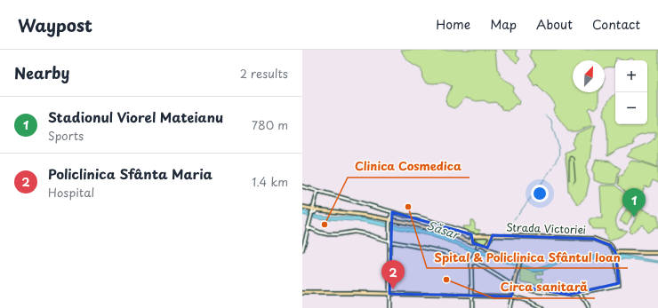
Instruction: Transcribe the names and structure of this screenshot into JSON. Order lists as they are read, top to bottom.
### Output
{
  "streets": {
    "main road": ["Strada Victoriei"]
  },
  "water": ["Săsar"],
  "places": ["Spital & Policlinica Sfântul Ioan", "Clinica Cosmedica", "Circa sanitară"],
  "north": "top right",
  "page": {
    "header": "Waypost",
    "nav": [
      "Home",
      "Map",
      "About",
      "Contact"
    ],
    "heading": ["Nearby", "2 results"],
    "map_buttons": ["+", "−"],
    "list": [
      {
        "mark": "1",
        "name": "Stadionul Viorel Mateianu",
        "note": "Sports",
        "value": "780 m"
      },
      {
        "mark": "2",
        "name": "Policlinica Sfânta Maria",
        "note": "Hospital",
        "value": "1.4 km"
      }
    ],
    "pins": ["1", "2"]
  }
}
